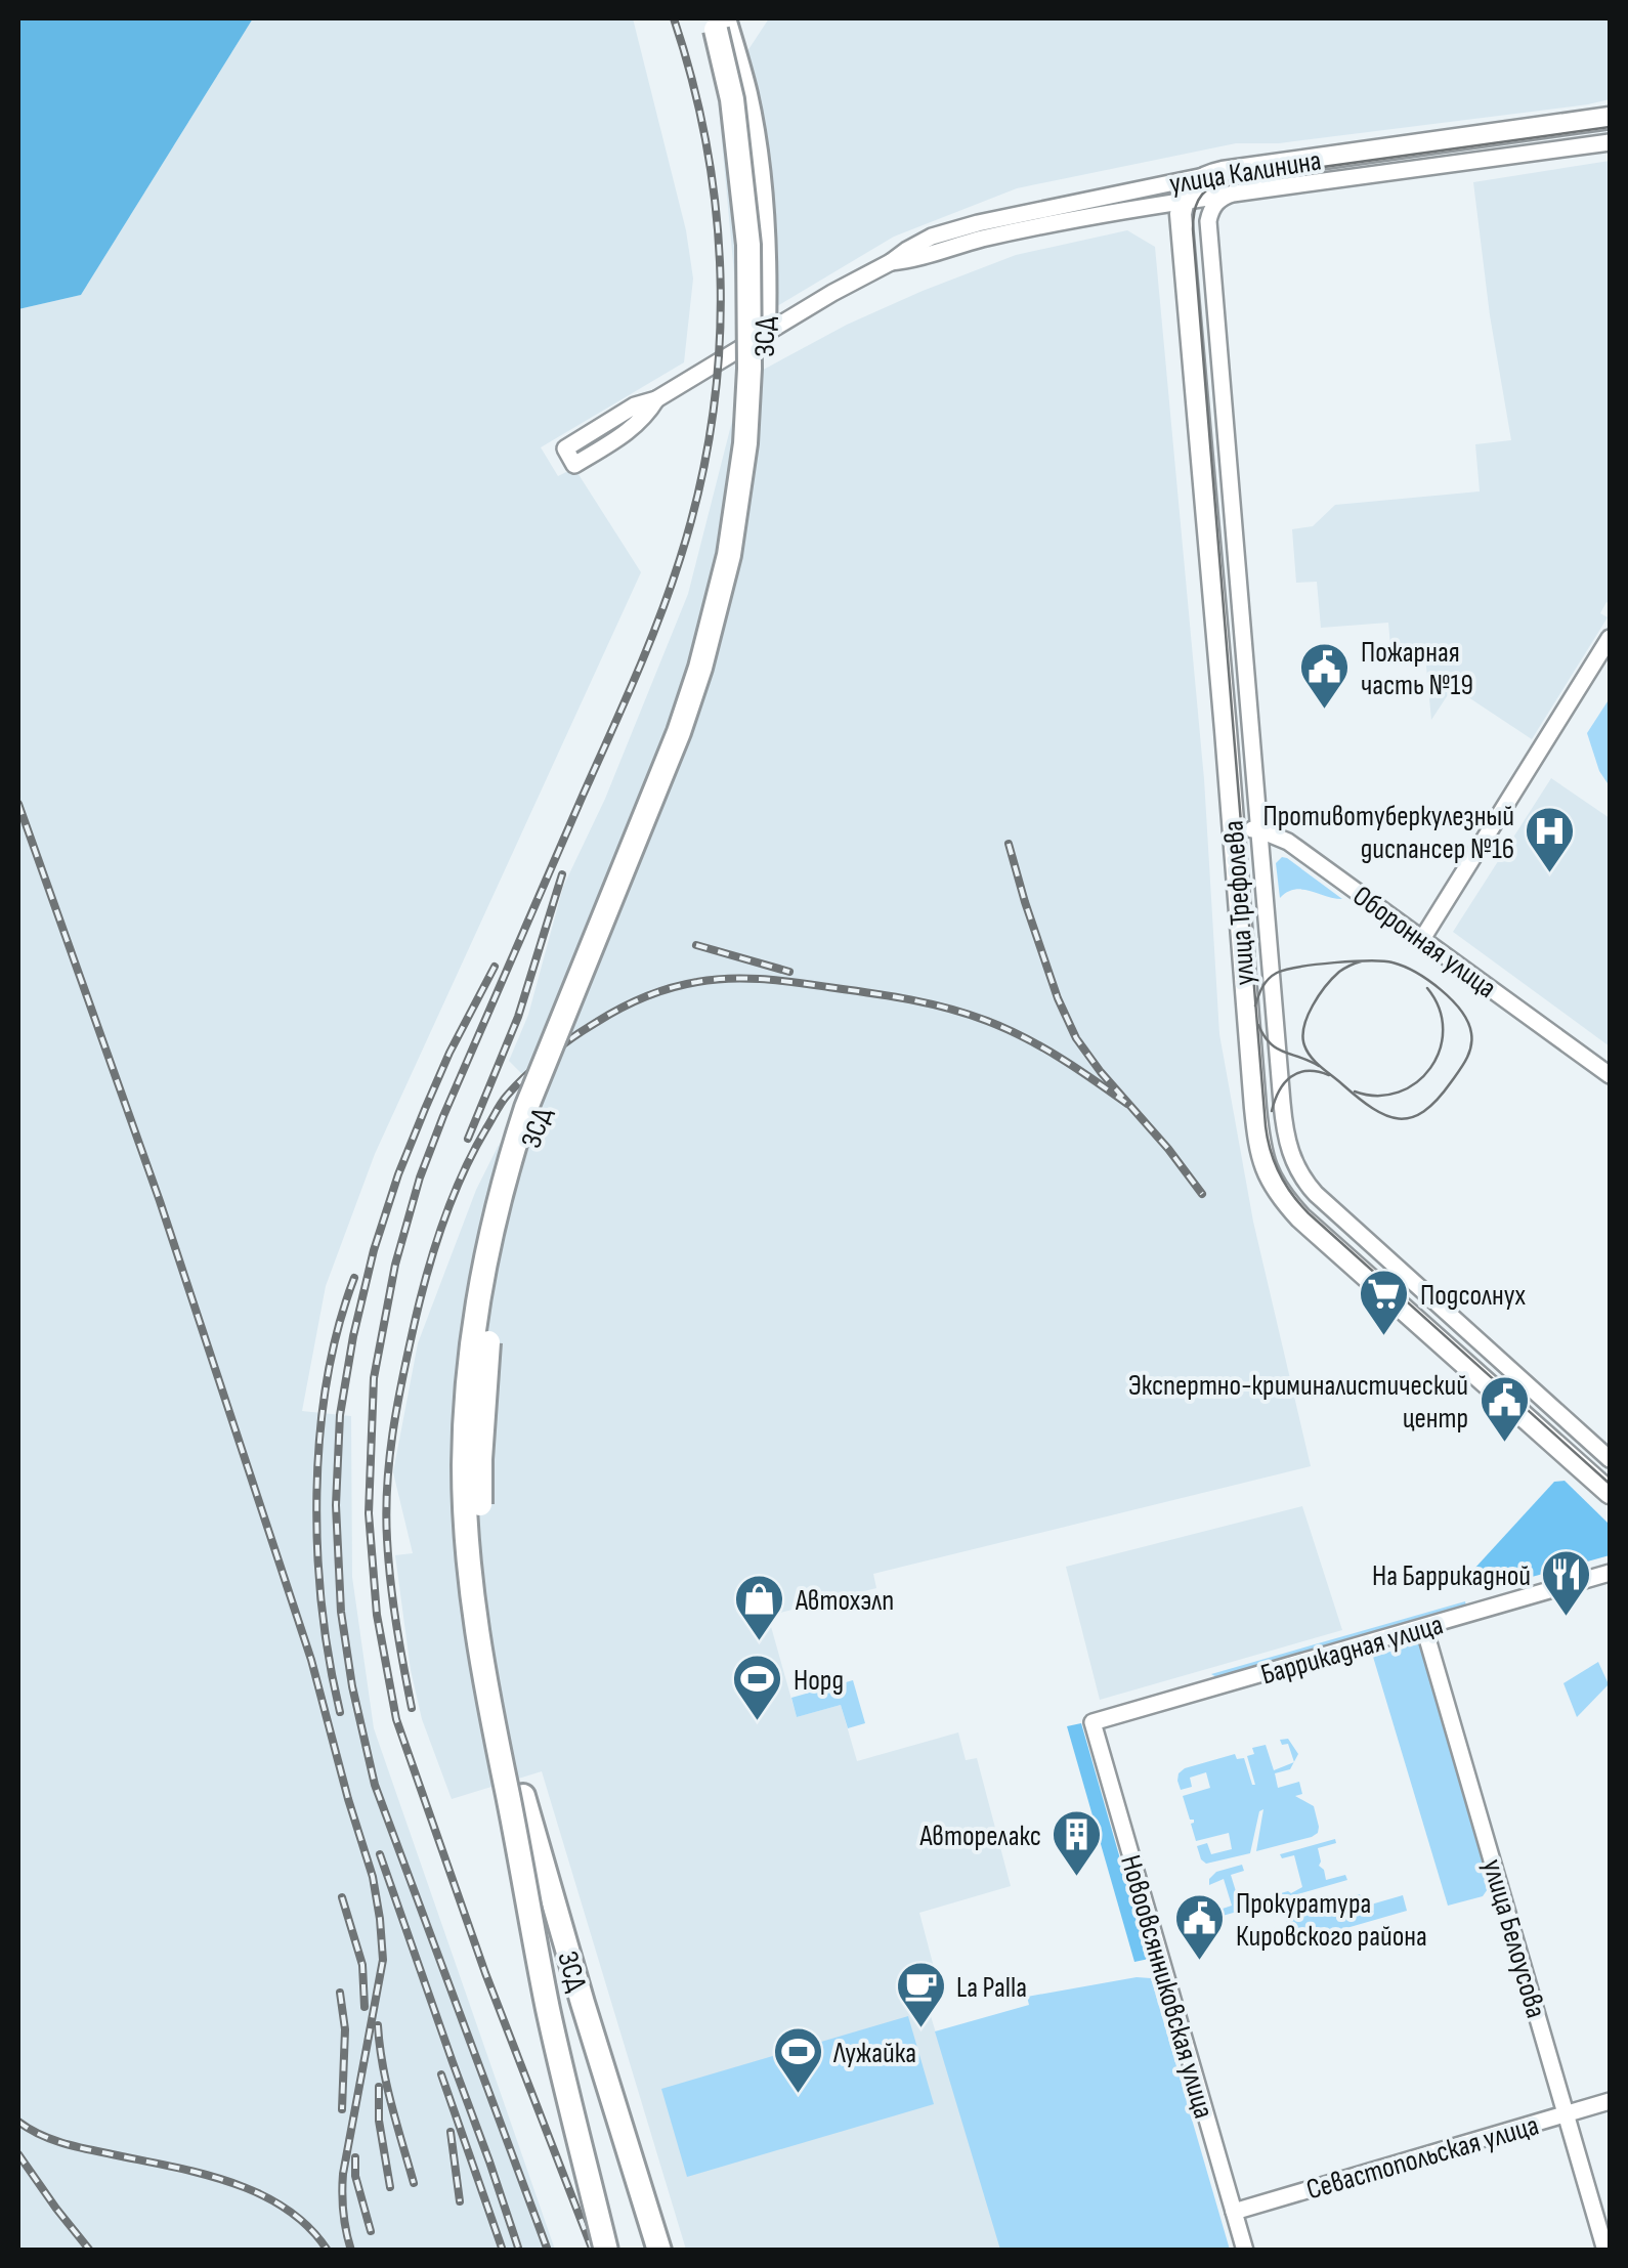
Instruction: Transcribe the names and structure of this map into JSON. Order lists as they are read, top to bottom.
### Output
{
  "streets": {
    "highway": ["ЗСД"],
    "main road": ["улица Калинина", "улица Трефолева"],
    "street": [
      "Оборонная улица",
      "Баррикадная улица",
      "улица Белоусова",
      "Новоовсянниковская улица",
      "Севастопольская улица"
    ]
  },
  "crossings": [
    ["улица Калинина", "улица Трефолева"],
    ["улица Трефолева", "Оборонная улица"],
    ["Баррикадная улица", "улица Белоусова"],
    ["Баррикадная улица", "Новоовсянниковская улица"],
    ["улица Белоусова", "Севастопольская улица"],
    ["Новоовсянниковская улица", "Севастопольская улица"]
  ],
  "places": {
    "public building": ["Пожарная часть №19", "Экспертно-криминалистический центр", "Прокуратура Кировского района"],
    "hospital": ["Противотуберкулезный диспансер №16"],
    "supermarket": ["Подсолнух"],
    "restaurant": ["На Баррикадной"],
    "shop": ["Автохэлп"],
    "sports": ["Норд", "Лужайка"],
    "building": ["Авторелакс"],
    "cafe": ["La Palla"]
  }
}
